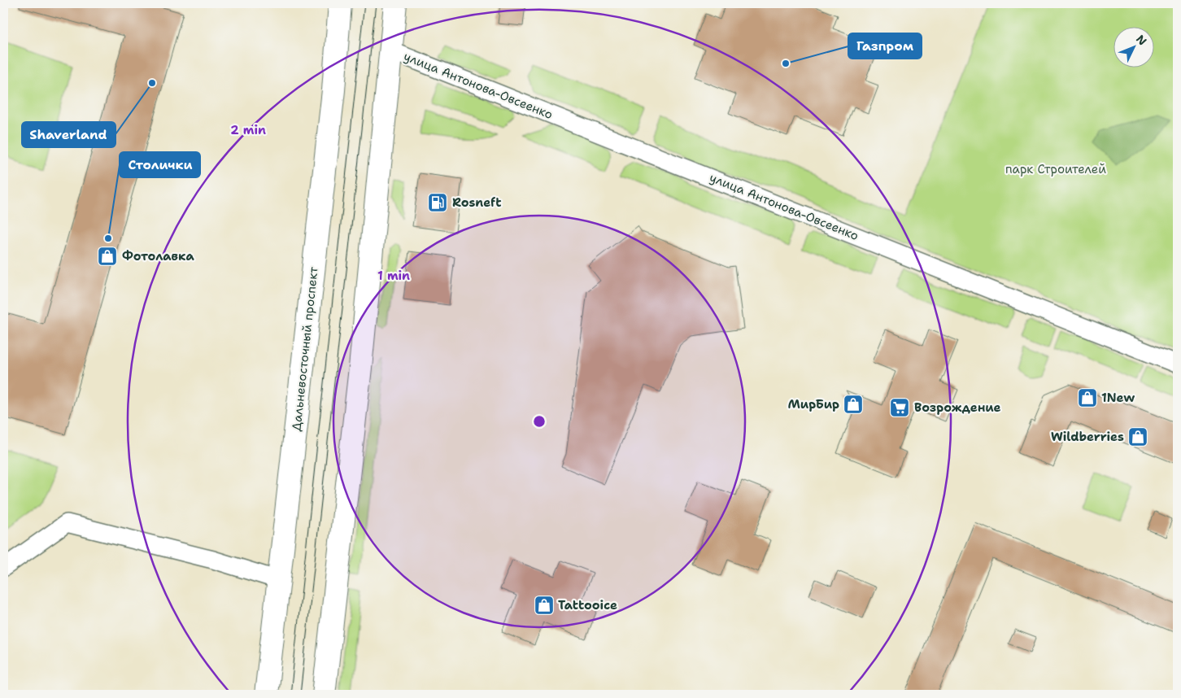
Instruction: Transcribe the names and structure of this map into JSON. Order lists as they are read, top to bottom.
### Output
{
  "streets": {
    "main road": ["Дальневосточный проспект"],
    "street": ["улица Антонова-Овсеенко"]
  },
  "parks": ["парк Строителей"],
  "places": {
    "other": ["Газпром", "Shaverland", "Столички"],
    "fuel station": ["Rosneft"],
    "shop": [
      "Фотолавка",
      "1New",
      "МирБир",
      "Wildberries",
      "Tattooice"
    ],
    "supermarket": ["Возрождение"]
  },
  "north": "top right",
  "rings": ["2 min", "1 min"]
}
